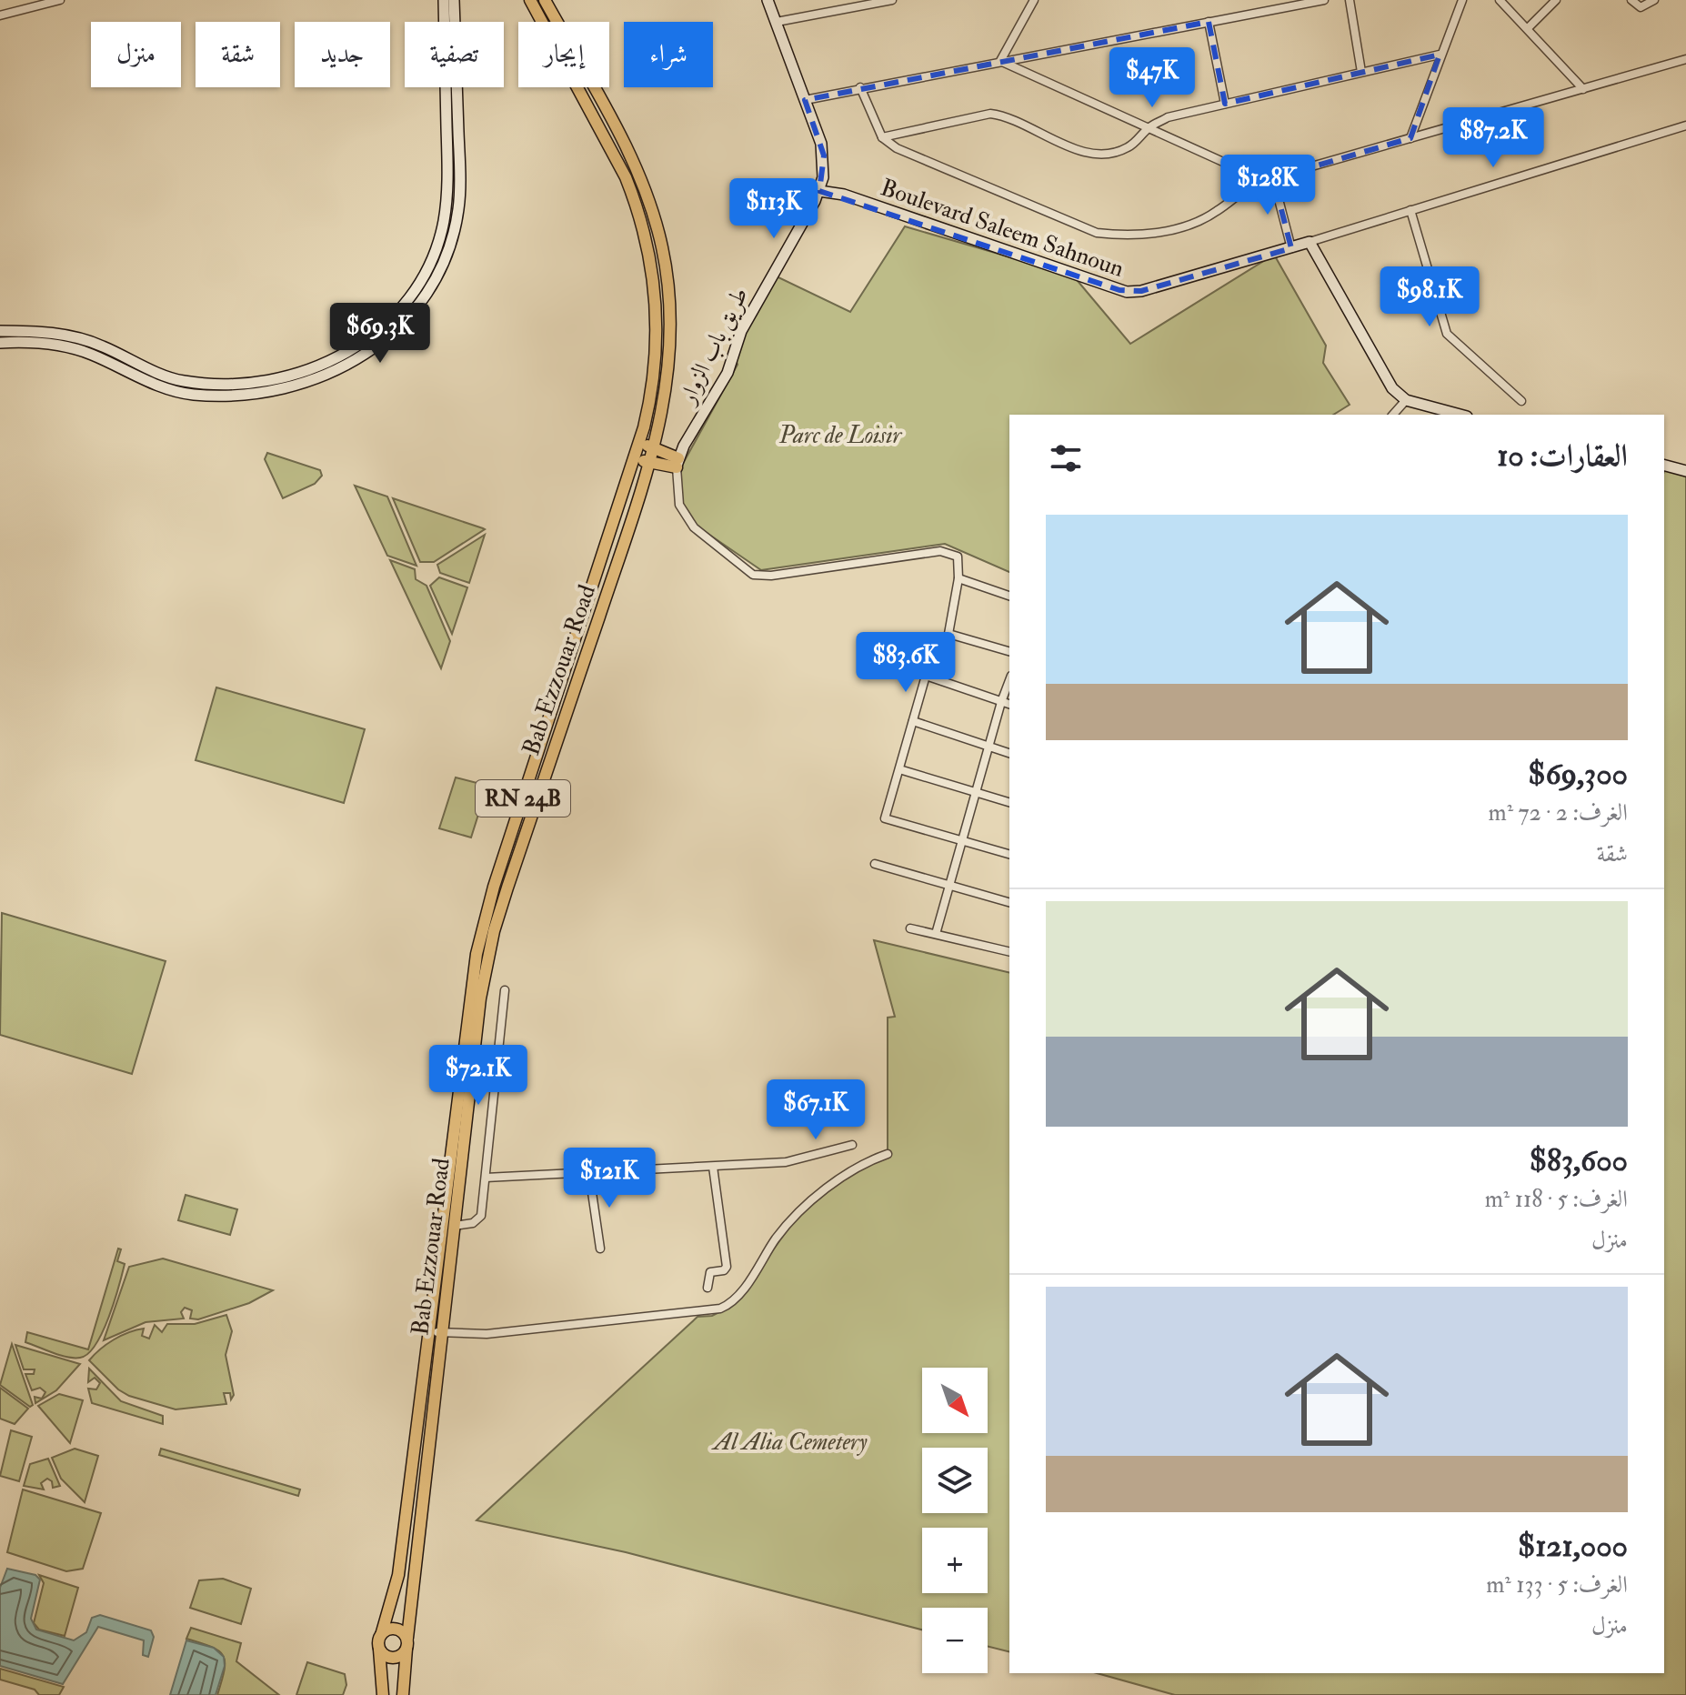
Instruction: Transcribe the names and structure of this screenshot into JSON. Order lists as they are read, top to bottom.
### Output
{
  "streets": {
    "main road": [
      "Boulevard Saleem Sahnoun",
      "طريق باب الزوار",
      "Bab Ezzouar Road",
      "RN 24B"
    ]
  },
  "crossings": [
    ["Boulevard Saleem Sahnoun", "طريق باب الزوار"]
  ],
  "parks": ["Parc de Loisir", "Al Alia Cemetery"],
  "north": "bottom right",
  "page": {
    "chip": [
      "شراء",
      "إيجار",
      "تصفية",
      "جديد",
      "شقة",
      "منزل"
    ],
    "price": [
      "$47K",
      "$87.2K",
      "$128K",
      "$113K",
      "$98.1K",
      "$69.3K",
      "$83.6K",
      "$72.1K",
      "$67.1K",
      "$121K"
    ],
    "heading": "العقارات: 10",
    "list": [
      {
        "name": "$69,300",
        "note": "الغرف: 2 · 72 m² · شقة"
      },
      {
        "name": "$83,600",
        "note": "الغرف: 5 · 118 m² · منزل"
      },
      {
        "name": "$121,000",
        "note": "الغرف: 5 · 133 m² · منزل"
      }
    ],
    "map_buttons": ["+", "−"]
  }
}
